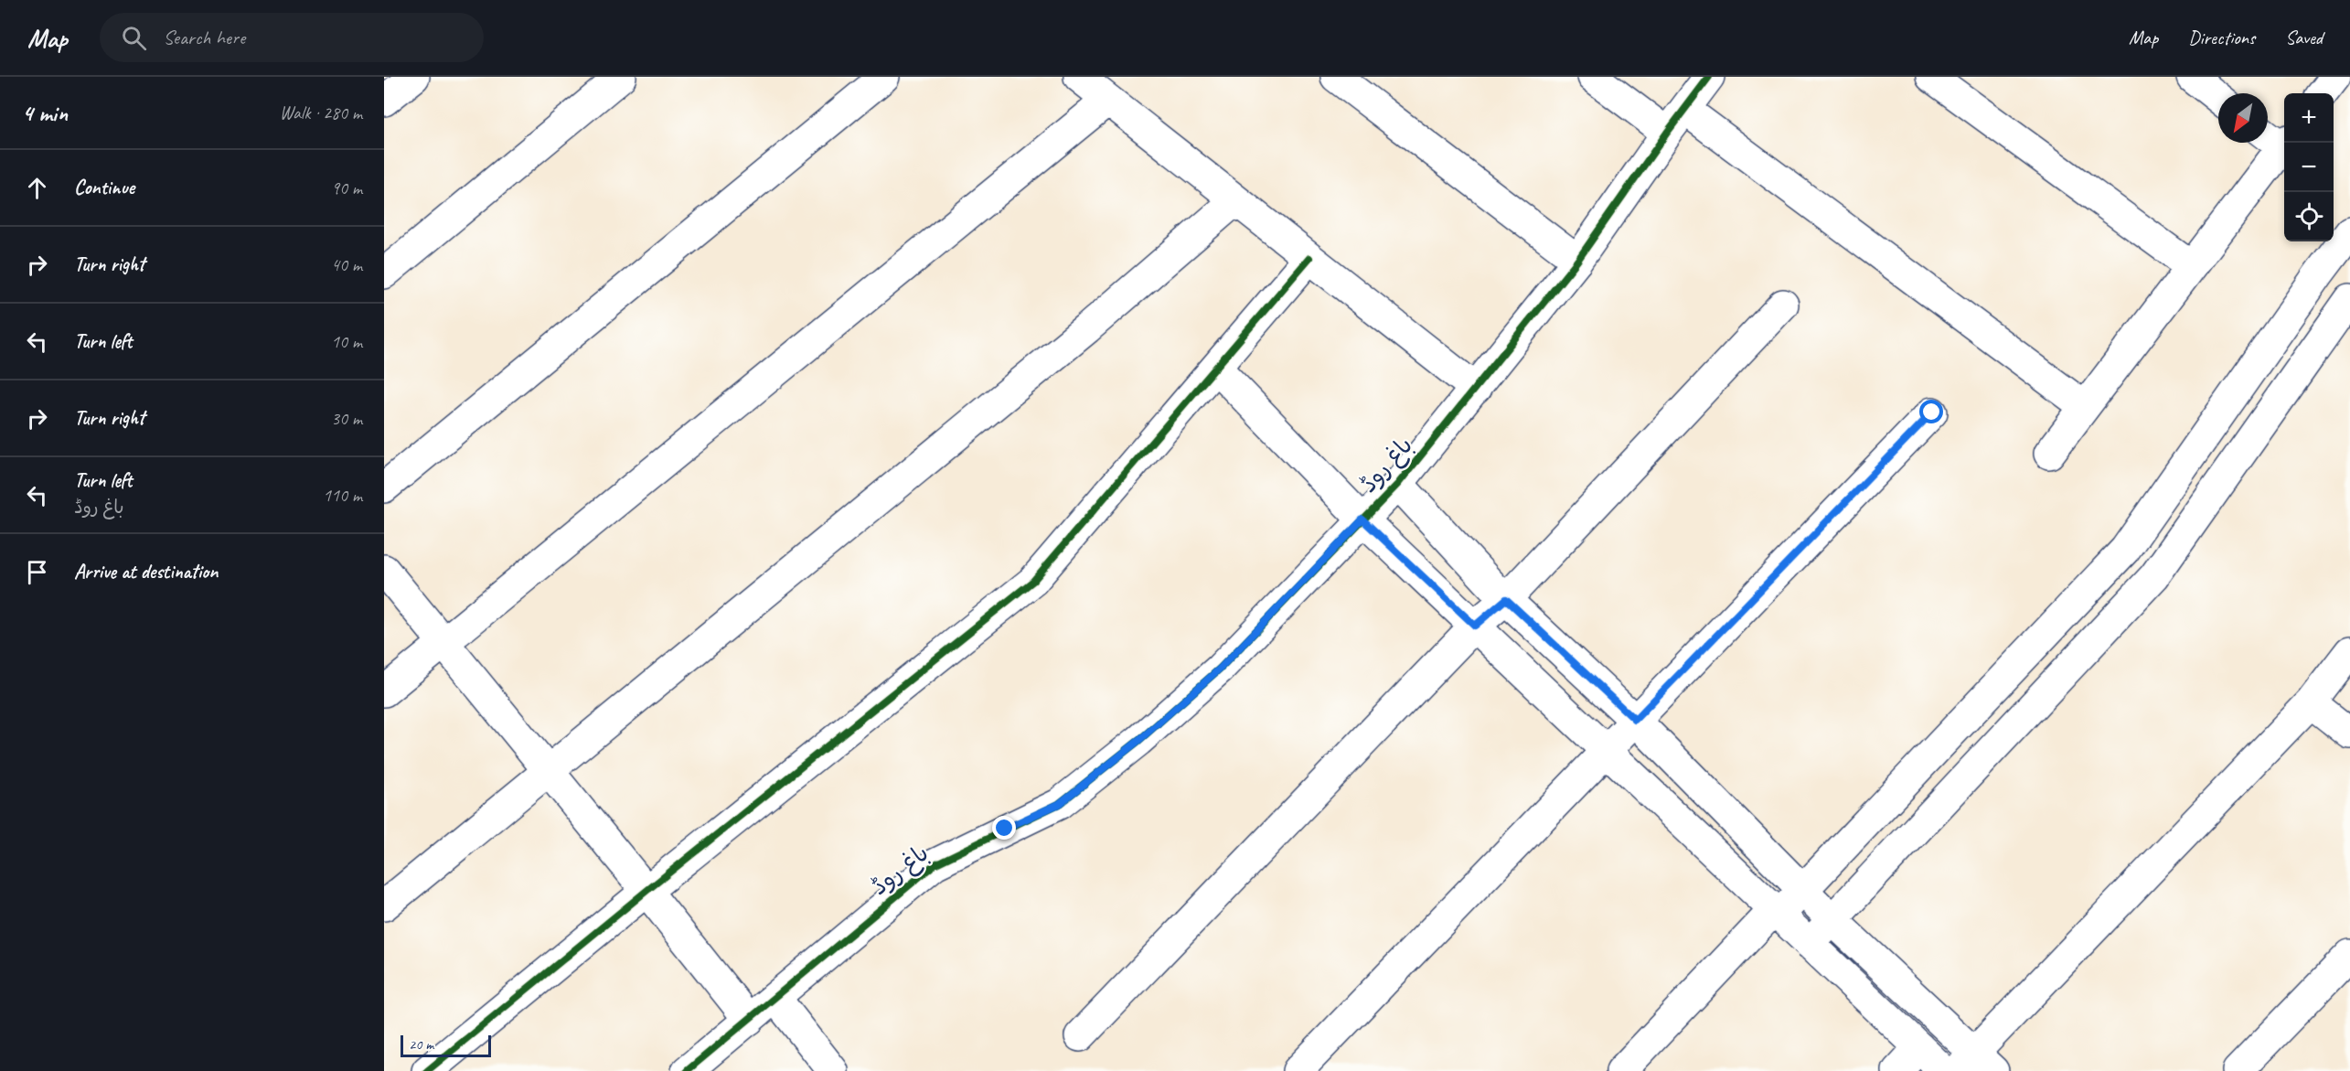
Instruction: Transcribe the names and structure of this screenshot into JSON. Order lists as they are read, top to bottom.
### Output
{
  "streets": {
    "street": ["باغ روڈ"]
  },
  "scale_bar": "20 m",
  "north": "bottom left",
  "page": {
    "header": "Map",
    "search": "Search here",
    "nav": ["Map", "Directions", "Saved"],
    "heading": ["4 min", "Walk · 280 m"],
    "map_buttons": ["+", "−"],
    "list": [
      ["Continue", "90 m"],
      ["Turn right", "40 m"],
      ["Turn left", "10 m"],
      ["Turn right", "30 m"],
      ["Turn left", "باغ روڈ", "110 m"],
      "Arrive at destination"
    ],
    "scale": "20 m"
  }
}
